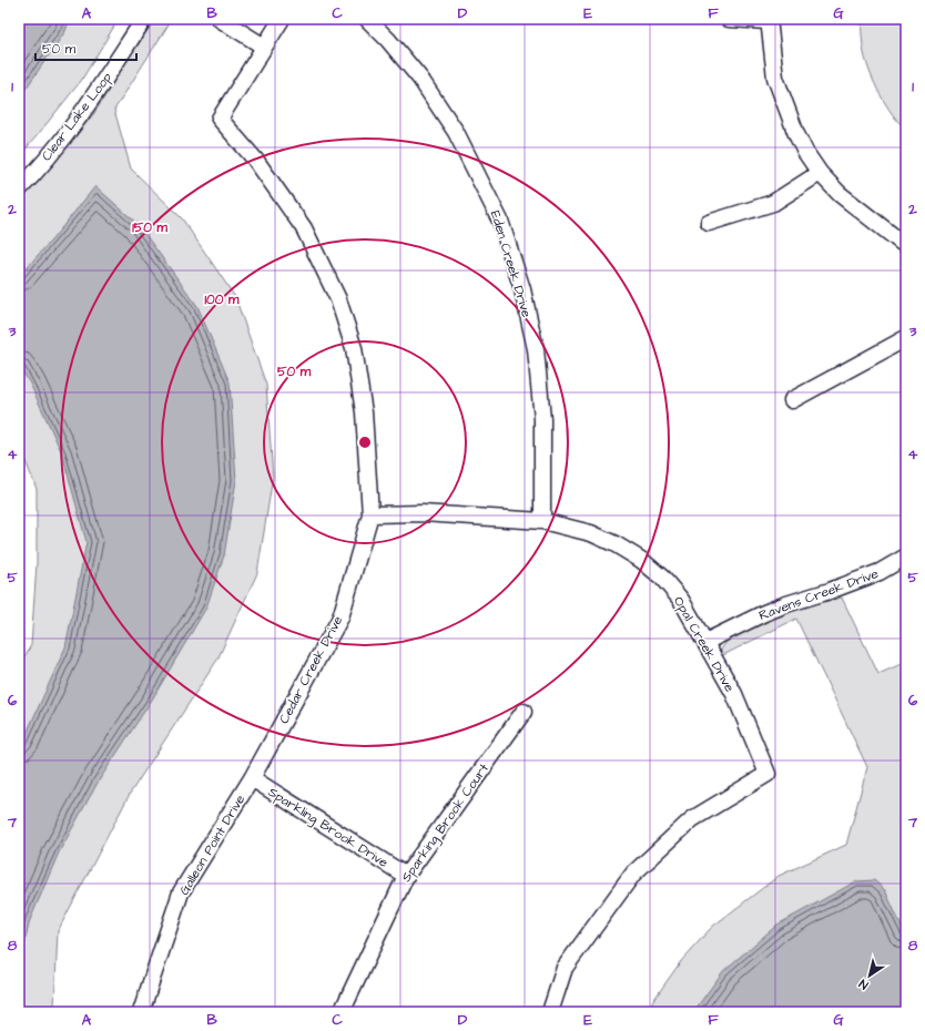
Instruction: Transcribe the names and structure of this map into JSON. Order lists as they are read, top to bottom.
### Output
{
  "streets": {
    "street": [
      "Clear Lake Loop",
      "Eden Creek Drive",
      "Ravens Creek Drive",
      "Opal Creek Drive",
      "Cedar Creek Drive",
      "Sparking Brook Court",
      "Sparkling Brook Drive",
      "Galleon Point Drive"
    ]
  },
  "crossings": [
    ["Eden Creek Drive", "Opal Creek Drive"],
    ["Ravens Creek Drive", "Opal Creek Drive"],
    ["Opal Creek Drive", "Cedar Creek Drive"],
    ["Cedar Creek Drive", "Sparkling Brook Drive"],
    ["Cedar Creek Drive", "Galleon Point Drive"],
    ["Sparking Brook Court", "Sparkling Brook Drive"],
    ["Sparkling Brook Drive", "Galleon Point Drive"]
  ],
  "scale_bar": "50 m",
  "north": "bottom left",
  "grid": {
    "columns": [
      "A",
      "B",
      "C",
      "D",
      "E",
      "F",
      "G"
    ],
    "rows": [
      "1",
      "2",
      "3",
      "4",
      "5",
      "6",
      "7",
      "8"
    ]
  },
  "rings": ["150 m", "100 m", "50 m"]
}
